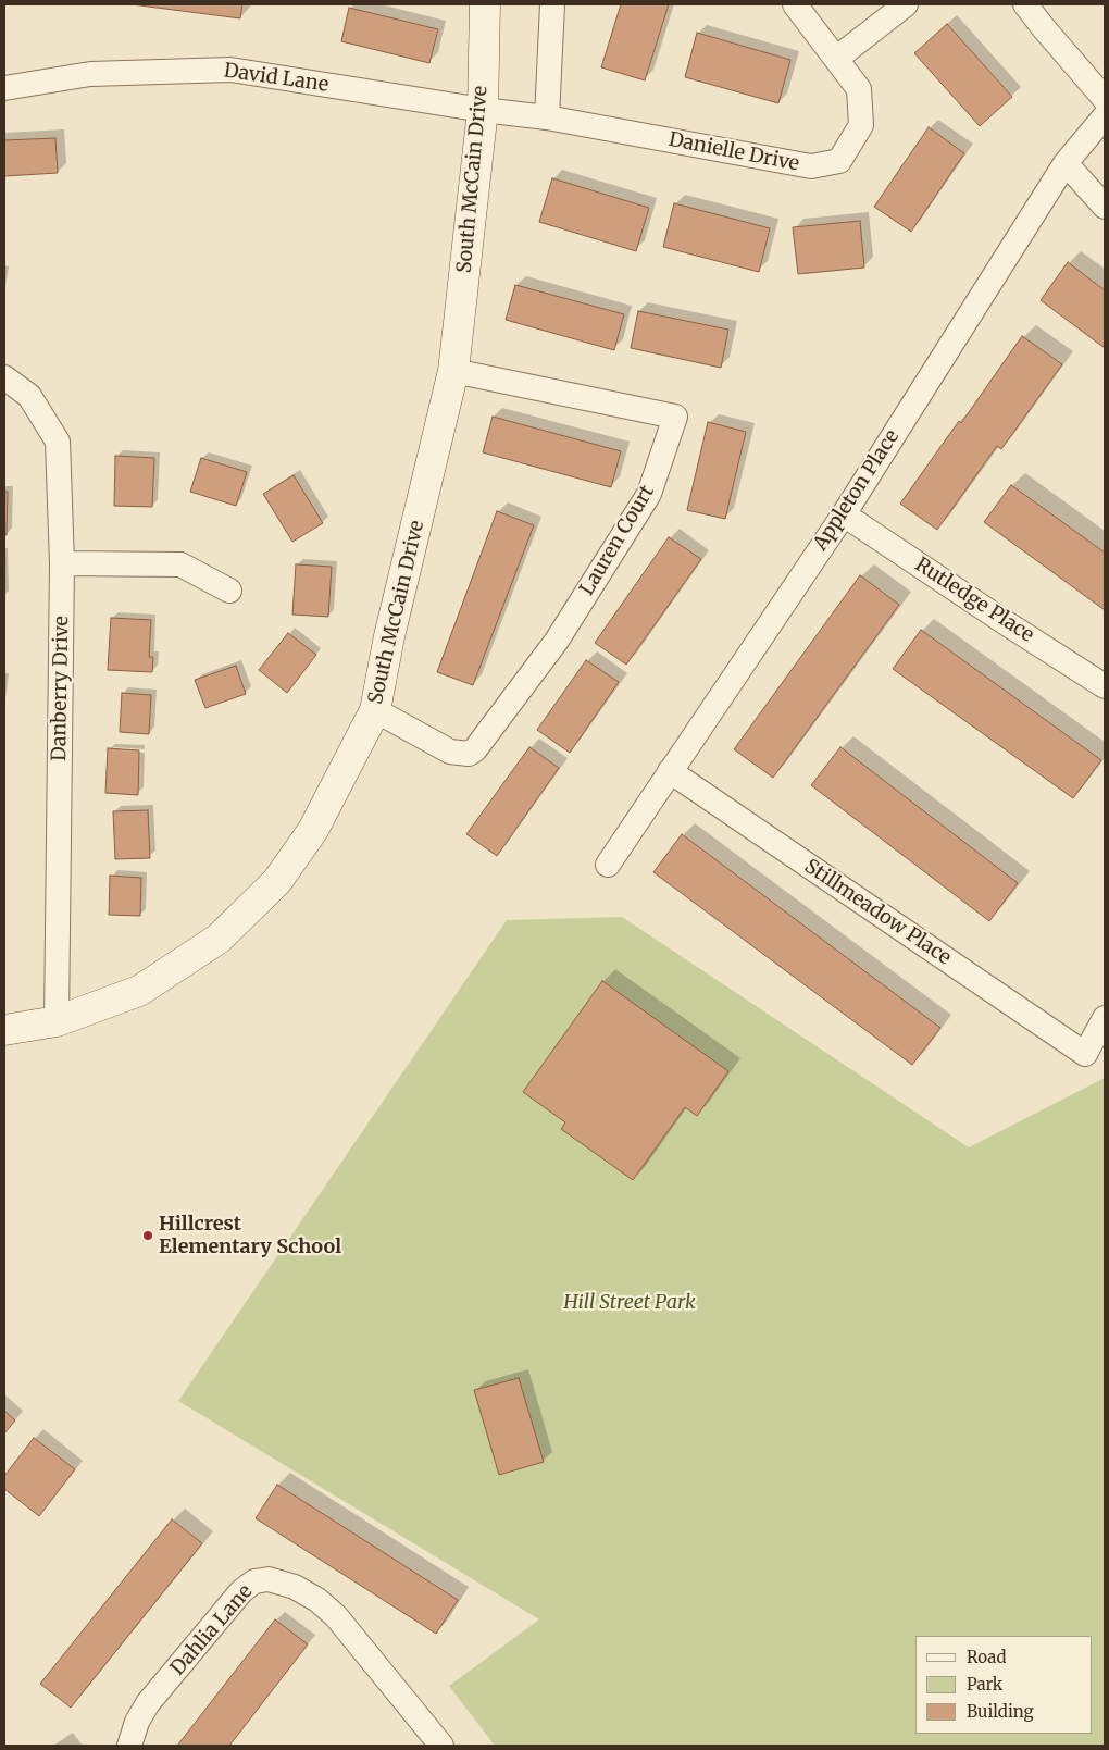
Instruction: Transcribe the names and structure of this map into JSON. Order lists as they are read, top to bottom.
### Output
{
  "streets": {
    "street": [
      "David Lane",
      "Danielle Drive",
      "South McCain Drive",
      "Appleton Place",
      "Lauren Court",
      "Rutledge Place",
      "Danberry Drive",
      "Stillmeadow Place",
      "Dahlia Lane"
    ]
  },
  "crossings": [
    ["David Lane", "Danielle Drive"],
    ["David Lane", "South McCain Drive"],
    ["Danielle Drive", "South McCain Drive"],
    ["South McCain Drive", "Lauren Court"],
    ["South McCain Drive", "Danberry Drive"],
    ["Appleton Place", "Rutledge Place"],
    ["Appleton Place", "Stillmeadow Place"]
  ],
  "parks": ["Hill Street Park"],
  "places": ["Hillcrest Elementary School"],
  "legend": ["Road", "Park", "Building"]
}
